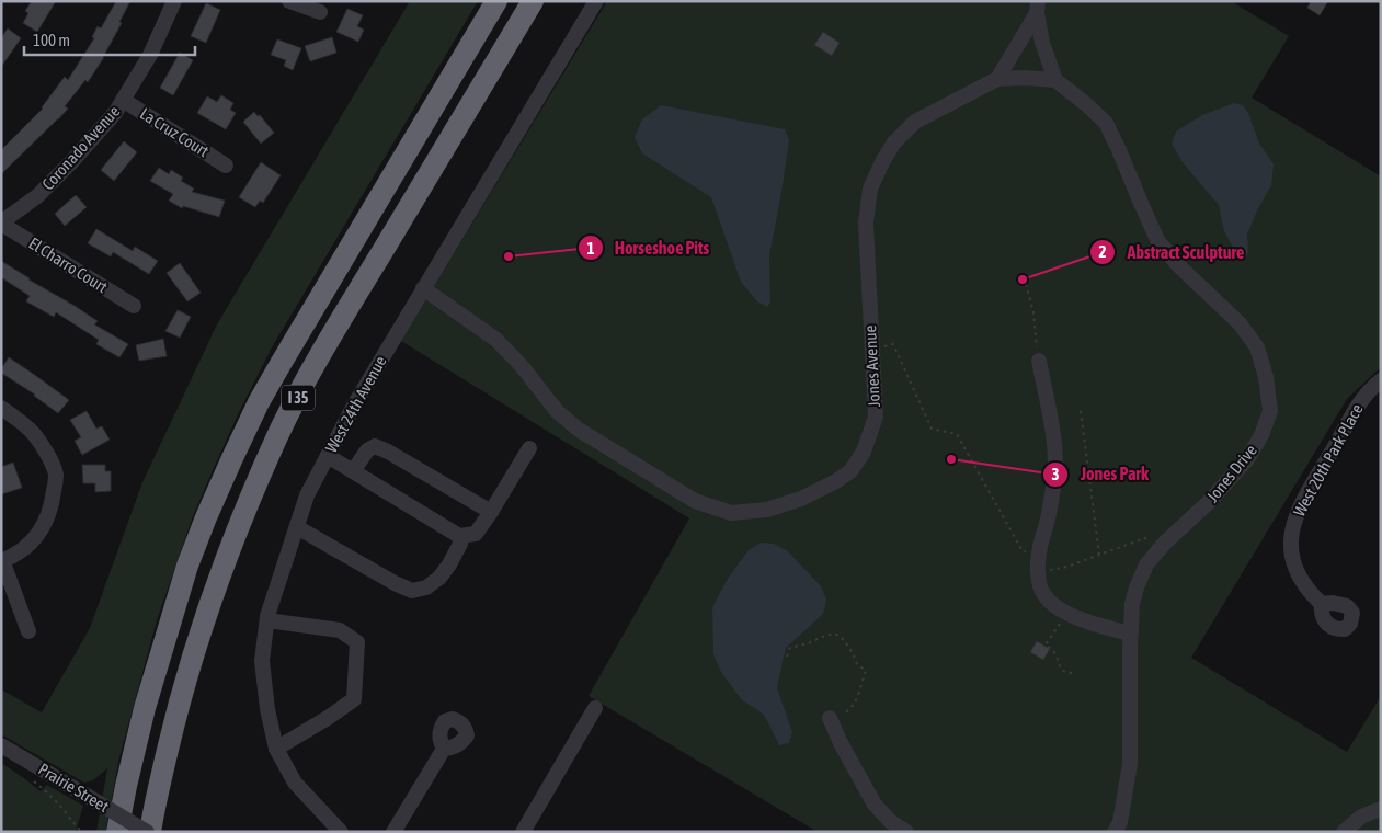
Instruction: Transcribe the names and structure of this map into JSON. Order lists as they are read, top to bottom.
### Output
{
  "streets": {
    "highway": ["I 35"],
    "street": [
      "La Cruz Court",
      "Coronado Avenue",
      "El Charro Court",
      "Jones Avenue",
      "West 24th Avenue",
      "West 20th Park Place",
      "Jones Drive",
      "Prairie Street"
    ]
  },
  "crossings": [
    ["La Cruz Court", "Coronado Avenue"],
    ["Coronado Avenue", "El Charro Court"],
    ["Jones Avenue", "West 24th Avenue"],
    ["I 35", "Prairie Street"]
  ],
  "places": ["Horseshoe Pits", "Abstract Sculpture", "Jones Park"],
  "scale_bar": "100 m"
}
